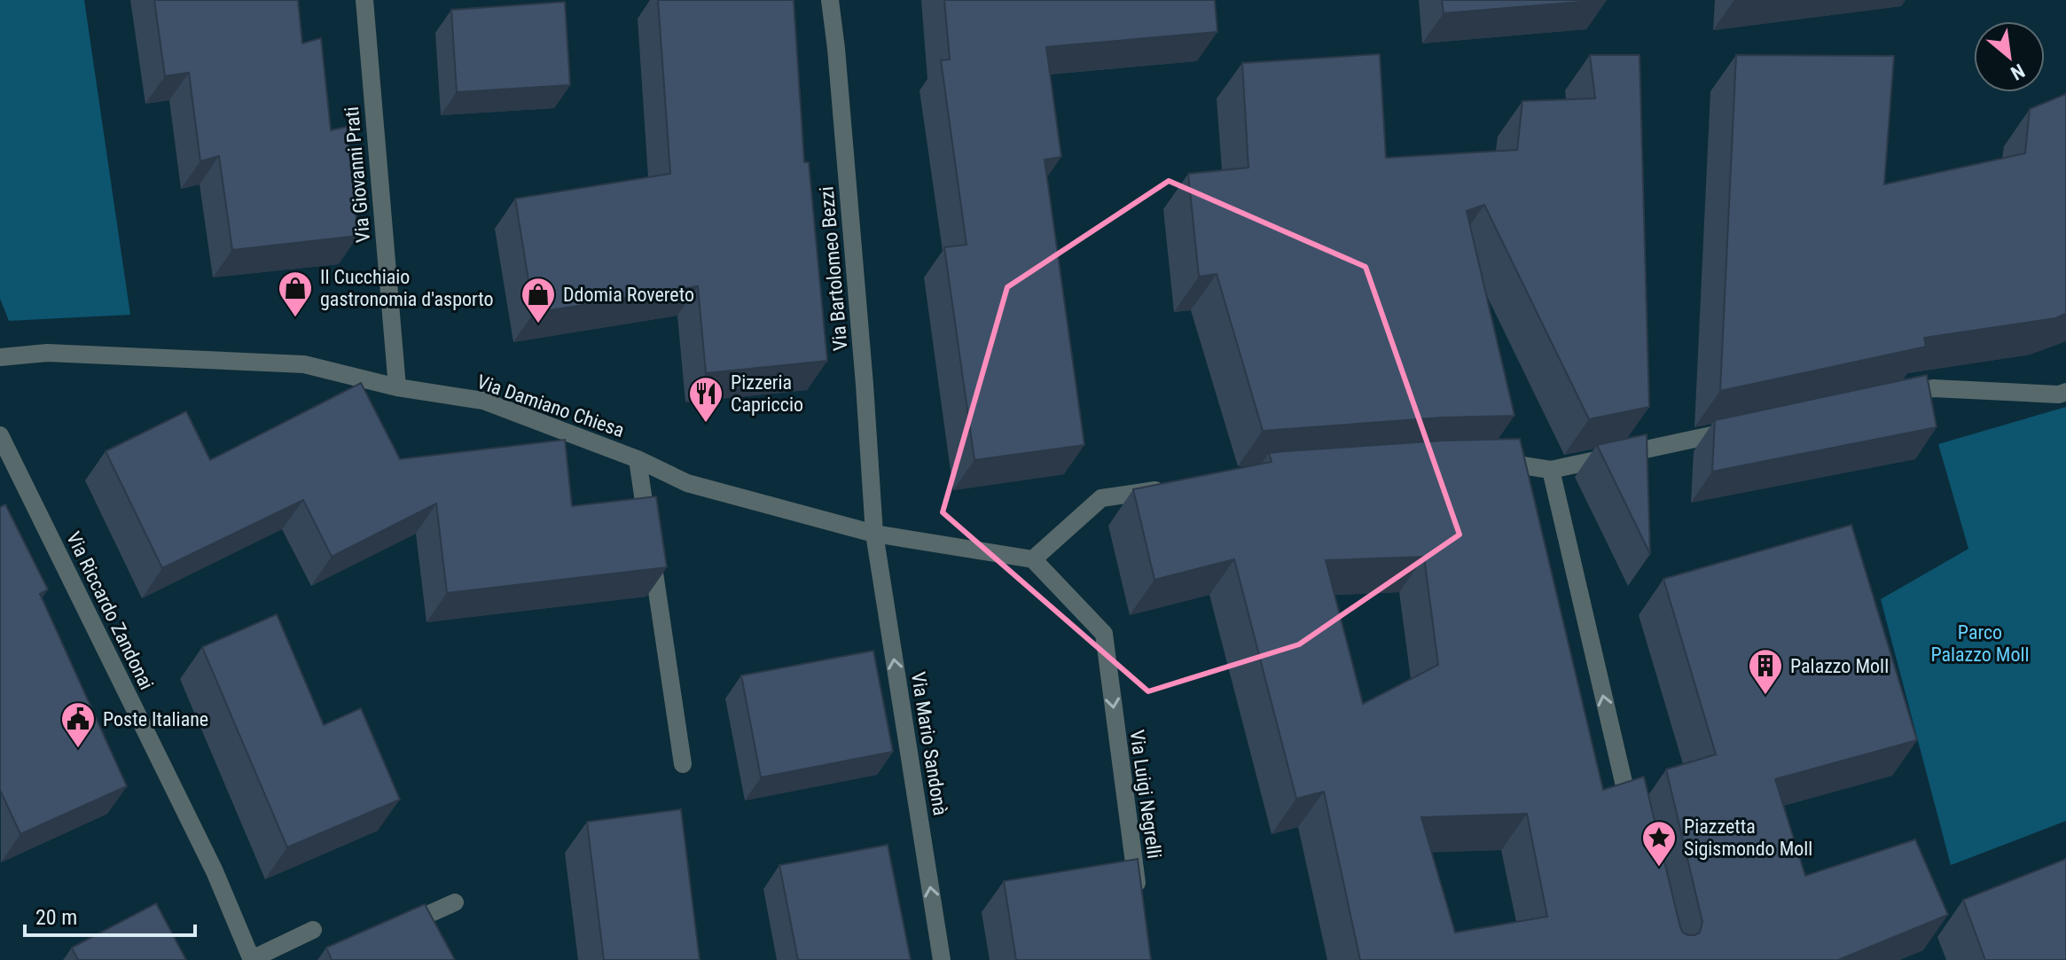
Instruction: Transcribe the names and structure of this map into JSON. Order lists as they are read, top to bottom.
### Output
{
  "streets": {
    "street": [
      "Via Giovanni Prati",
      "Via Bartolomeo Bezzi",
      "Via Damiano Chiesa",
      "Via Riccardo Zandonai",
      "Via Mario Sandonà",
      "Via Luigi Negrelli"
    ]
  },
  "crossings": [
    ["Via Giovanni Prati", "Via Damiano Chiesa"],
    ["Via Bartolomeo Bezzi", "Via Damiano Chiesa"],
    ["Via Bartolomeo Bezzi", "Via Mario Sandonà"],
    ["Via Damiano Chiesa", "Via Mario Sandonà"],
    ["Via Damiano Chiesa", "Via Luigi Negrelli"]
  ],
  "one_way": ["Via Mario Sandonà", "Via Luigi Negrelli"],
  "parks": ["Parco Palazzo Moll"],
  "places": {
    "shop": ["Il Cucchiaio gastronomia d'asporto", "Ddomia Rovereto"],
    "restaurant": ["Pizzeria Capriccio"],
    "building": ["Palazzo Moll"],
    "public building": ["Poste Italiane"],
    "place": ["Piazzetta Sigismondo Moll"]
  },
  "scale_bar": "20 m",
  "north": "bottom right"
}
